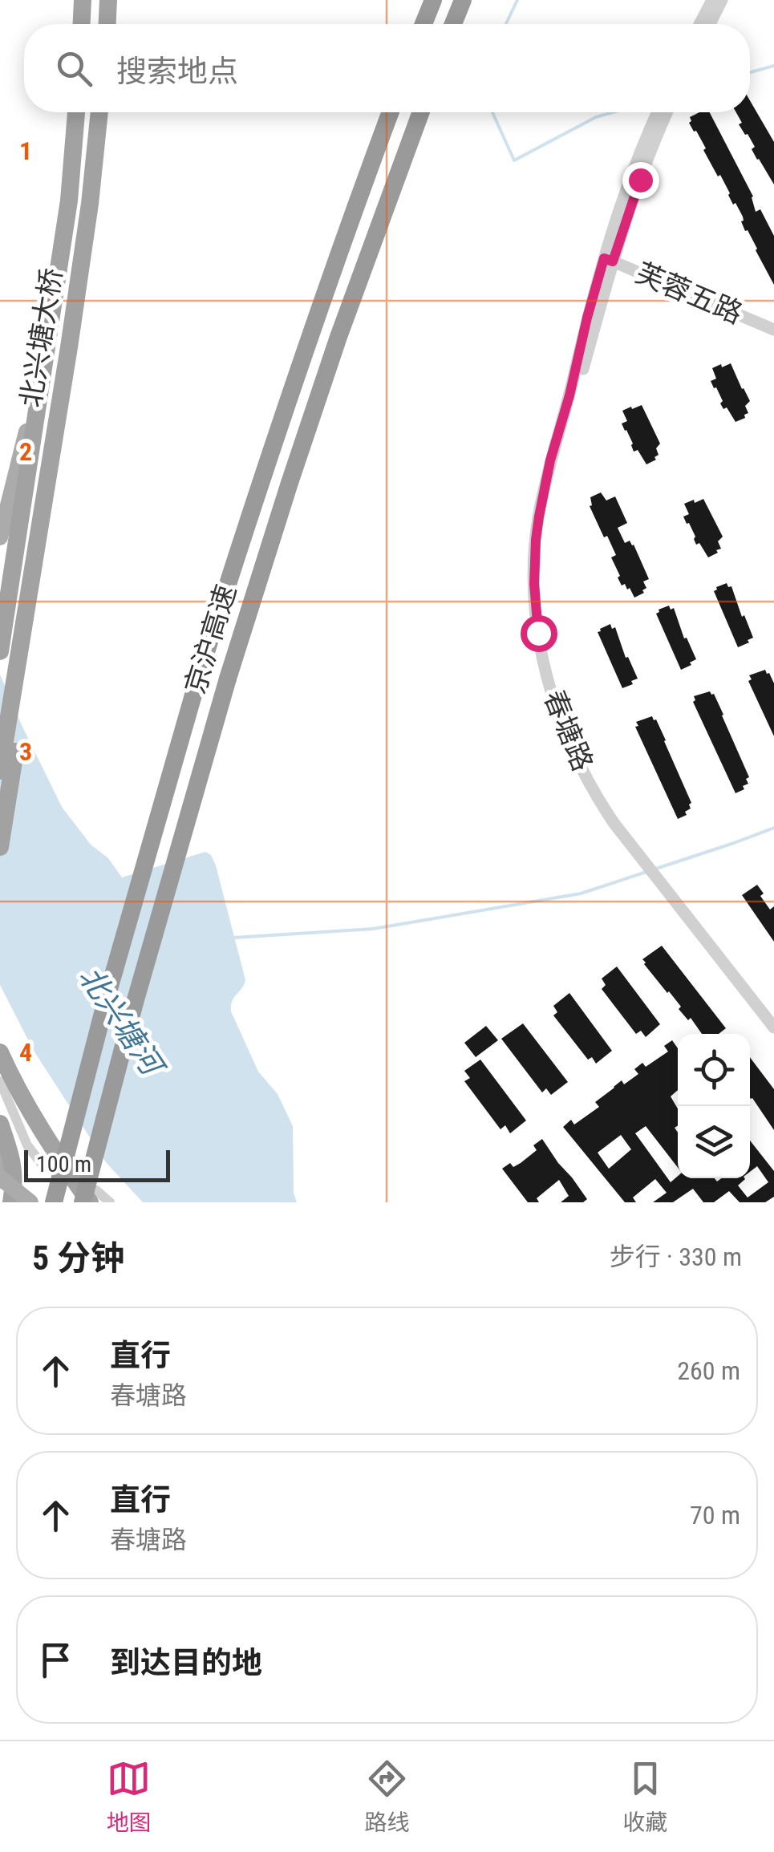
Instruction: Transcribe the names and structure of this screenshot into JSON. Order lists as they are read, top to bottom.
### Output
{
  "streets": {
    "highway": ["北兴塘大桥", "京沪高速"],
    "street": ["芙蓉五路", "春塘路"]
  },
  "crossings": [
    ["芙蓉五路", "春塘路"]
  ],
  "water": ["北兴塘河"],
  "scale_bar": "100 m",
  "page": {
    "search": "搜索地点",
    "scale": "100 m",
    "heading": ["5 分钟", "步行 · 330 m"],
    "list": [
      ["直行", "春塘路", "260 m"],
      ["直行", "春塘路", "70 m"],
      "到达目的地"
    ],
    "nav": ["地图", "路线", "收藏"]
  },
  "grid": {
    "rows": [
      "1",
      "2",
      "3",
      "4"
    ]
  }
}
